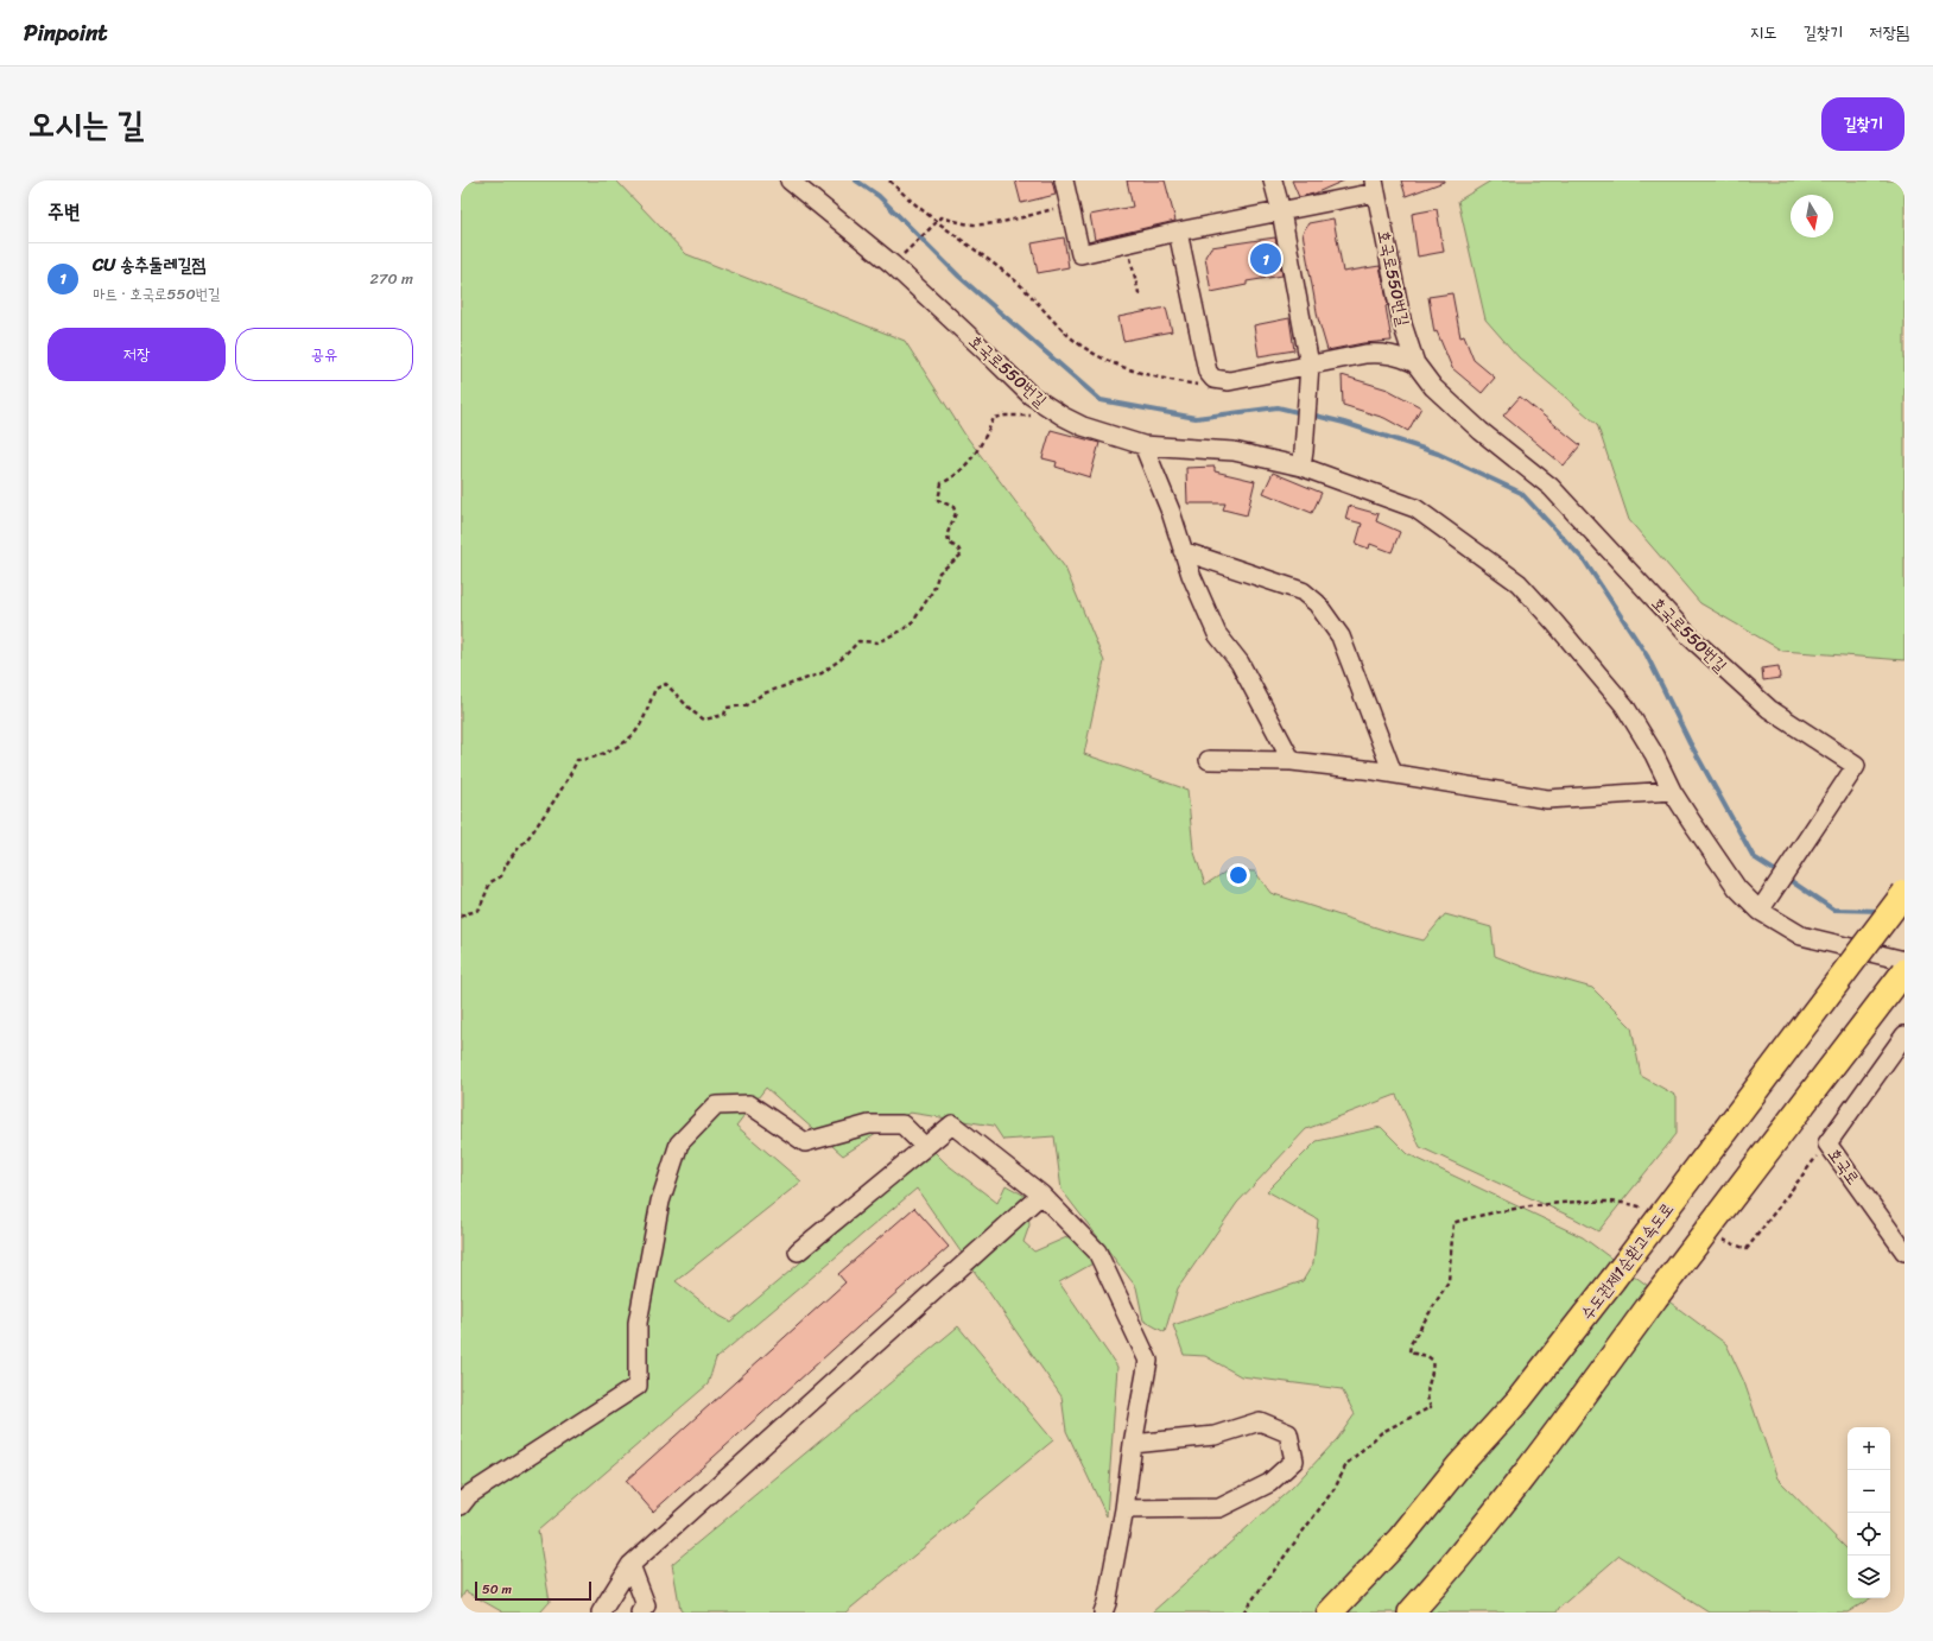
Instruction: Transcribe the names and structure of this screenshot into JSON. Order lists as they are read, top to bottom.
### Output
{
  "streets": {
    "highway": ["수도권제1순환고속도로"],
    "street": ["호국로550번길", "호국로"]
  },
  "scale_bar": "50 m",
  "north": "bottom",
  "page": {
    "header": "Pinpoint",
    "nav": ["지도", "길찾기", "저장됨"],
    "title": "오시는 길",
    "buttons": [
      "길찾기",
      ["저장", "공유"]
    ],
    "heading": "주변",
    "pins": "1",
    "list": [
      {
        "mark": "1",
        "name": "CU 송추둘레길점",
        "note": "마트 · 호국로550번길",
        "value": "270 m"
      }
    ],
    "map_buttons": ["+", "−"],
    "scale": "50 m"
  }
}
